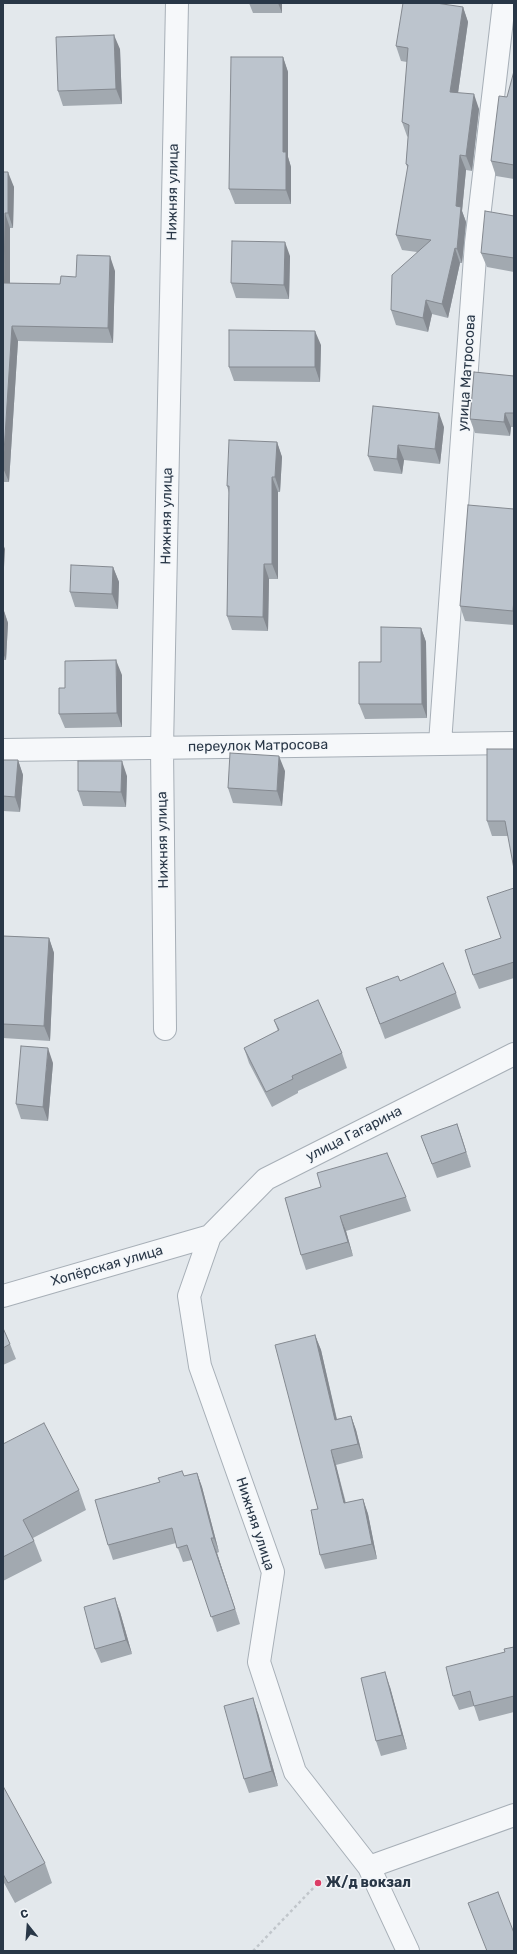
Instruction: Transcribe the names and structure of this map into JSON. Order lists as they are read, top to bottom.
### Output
{
  "streets": {
    "street": [
      "Нижняя улица",
      "улица Матросова",
      "переулок Матросова",
      "улица Гагарина",
      "Хопёрская улица"
    ]
  },
  "crossings": [
    ["Нижняя улица", "переулок Матросова"],
    ["Нижняя улица", "улица Гагарина"],
    ["Нижняя улица", "Хопёрская улица"],
    ["улица Матросова", "переулок Матросова"],
    ["улица Гагарина", "Хопёрская улица"]
  ],
  "places": ["Ж/д вокзал"],
  "north": "top"
}
